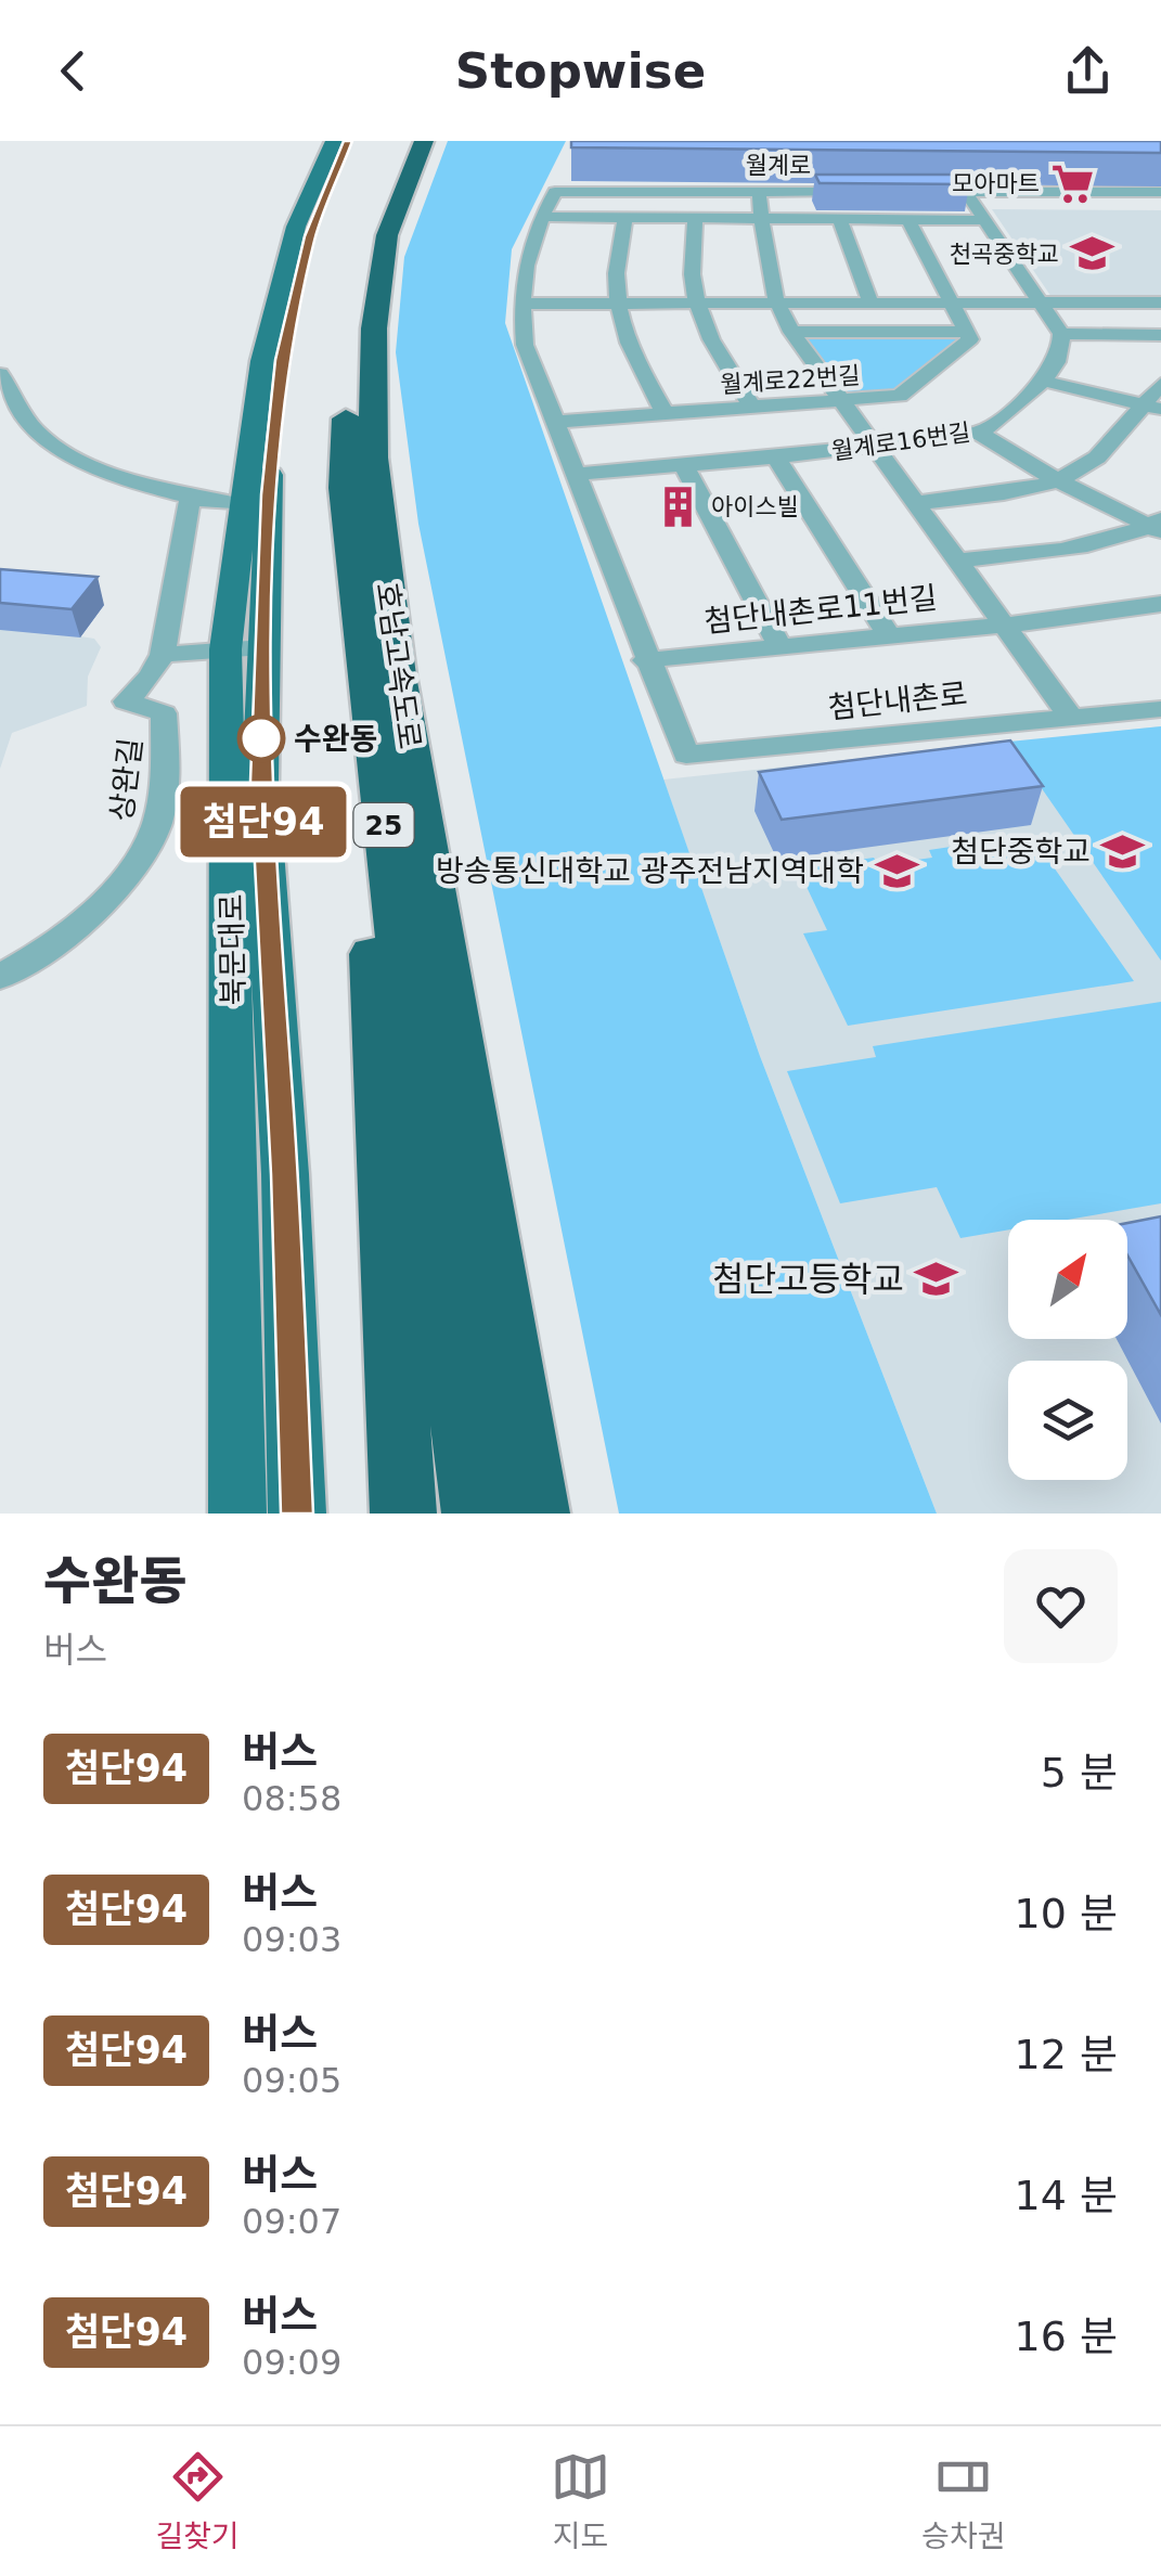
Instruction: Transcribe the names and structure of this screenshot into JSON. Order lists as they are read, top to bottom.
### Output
{
  "streets": {
    "highway": ["호남고속도로", "25"],
    "main road": ["북문대로"],
    "street": [
      "월계로",
      "월계로22번길",
      "월계로16번길",
      "첨단내촌로11번길",
      "첨단내촌로",
      "상완길"
    ]
  },
  "crossings": [
    ["월계로", "첨단내촌로11번길"],
    ["월계로22번길", "첨단내촌로11번길"],
    ["월계로16번길", "첨단내촌로11번길"],
    ["첨단내촌로11번길", "첨단내촌로"]
  ],
  "places": {
    "supermarket": ["모아마트"],
    "school or university": [
      "천곡중학교",
      "첨단중학교",
      "방송통신대학교 광주전남지역대학",
      "첨단고등학교"
    ],
    "building": ["아이스빌"],
    "other": ["수완동"]
  },
  "lines": ["bus line 첨단94"],
  "north": "top right",
  "page": {
    "header": "Stopwise",
    "on_map": "첨단94",
    "heading": ["수완동", "버스"],
    "list": [
      {
        "mark": "첨단94",
        "name": "버스",
        "note": "08:58",
        "value": "5 분"
      },
      {
        "mark": "첨단94",
        "name": "버스",
        "note": "09:03",
        "value": "10 분"
      },
      {
        "mark": "첨단94",
        "name": "버스",
        "note": "09:05",
        "value": "12 분"
      },
      {
        "mark": "첨단94",
        "name": "버스",
        "note": "09:07",
        "value": "14 분"
      },
      {
        "mark": "첨단94",
        "name": "버스",
        "note": "09:09",
        "value": "16 분"
      }
    ],
    "tabs": ["길찾기", "지도", "승차권"]
  }
}
